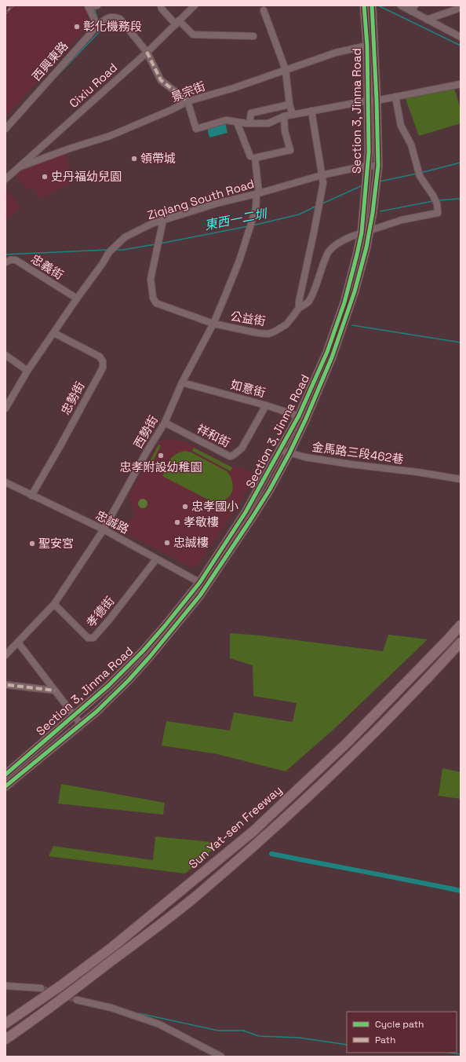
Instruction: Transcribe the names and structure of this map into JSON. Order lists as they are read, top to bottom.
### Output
{
  "streets": {
    "highway": ["Sun Yat-sen Freeway"],
    "main road": ["Section 3, Jinma Road"],
    "street": [
      "西興東路",
      "Cixiu Road",
      "景宗街",
      "Ziqiang South Road",
      "忠義街",
      "公益街",
      "如意街",
      "忠勢街",
      "西勢街",
      "祥和街",
      "金馬路三段462巷",
      "忠誠路",
      "孝德街"
    ]
  },
  "crossings": [
    ["西興東路", "Cixiu Road"],
    ["西興東路", "景宗街"],
    ["Cixiu Road", "景宗街"],
    ["景宗街", "Section 3, Jinma Road"],
    ["Section 3, Jinma Road", "Ziqiang South Road"],
    ["Section 3, Jinma Road", "公益街"],
    ["Section 3, Jinma Road", "如意街"],
    ["Section 3, Jinma Road", "金馬路三段462巷"],
    ["Section 3, Jinma Road", "忠誠路"],
    ["Ziqiang South Road", "忠義街"],
    ["Ziqiang South Road", "公益街"],
    ["Ziqiang South Road", "忠勢街"],
    ["Ziqiang South Road", "西勢街"],
    ["公益街", "西勢街"],
    ["如意街", "西勢街"],
    ["如意街", "祥和街"],
    ["忠勢街", "忠誠路"],
    ["西勢街", "祥和街"],
    ["西勢街", "忠誠路"],
    ["西勢街", "孝德街"],
    ["忠誠路", "孝德街"]
  ],
  "water": ["東西一二圳"],
  "places": [
    "彰化機務段",
    "領帶城",
    "史丹福幼兒園",
    "忠孝附設幼稚園",
    "忠孝國小",
    "孝敬樓",
    "忠誠樓",
    "聖安宮"
  ],
  "legend": ["Cycle path", "Path"]
}
